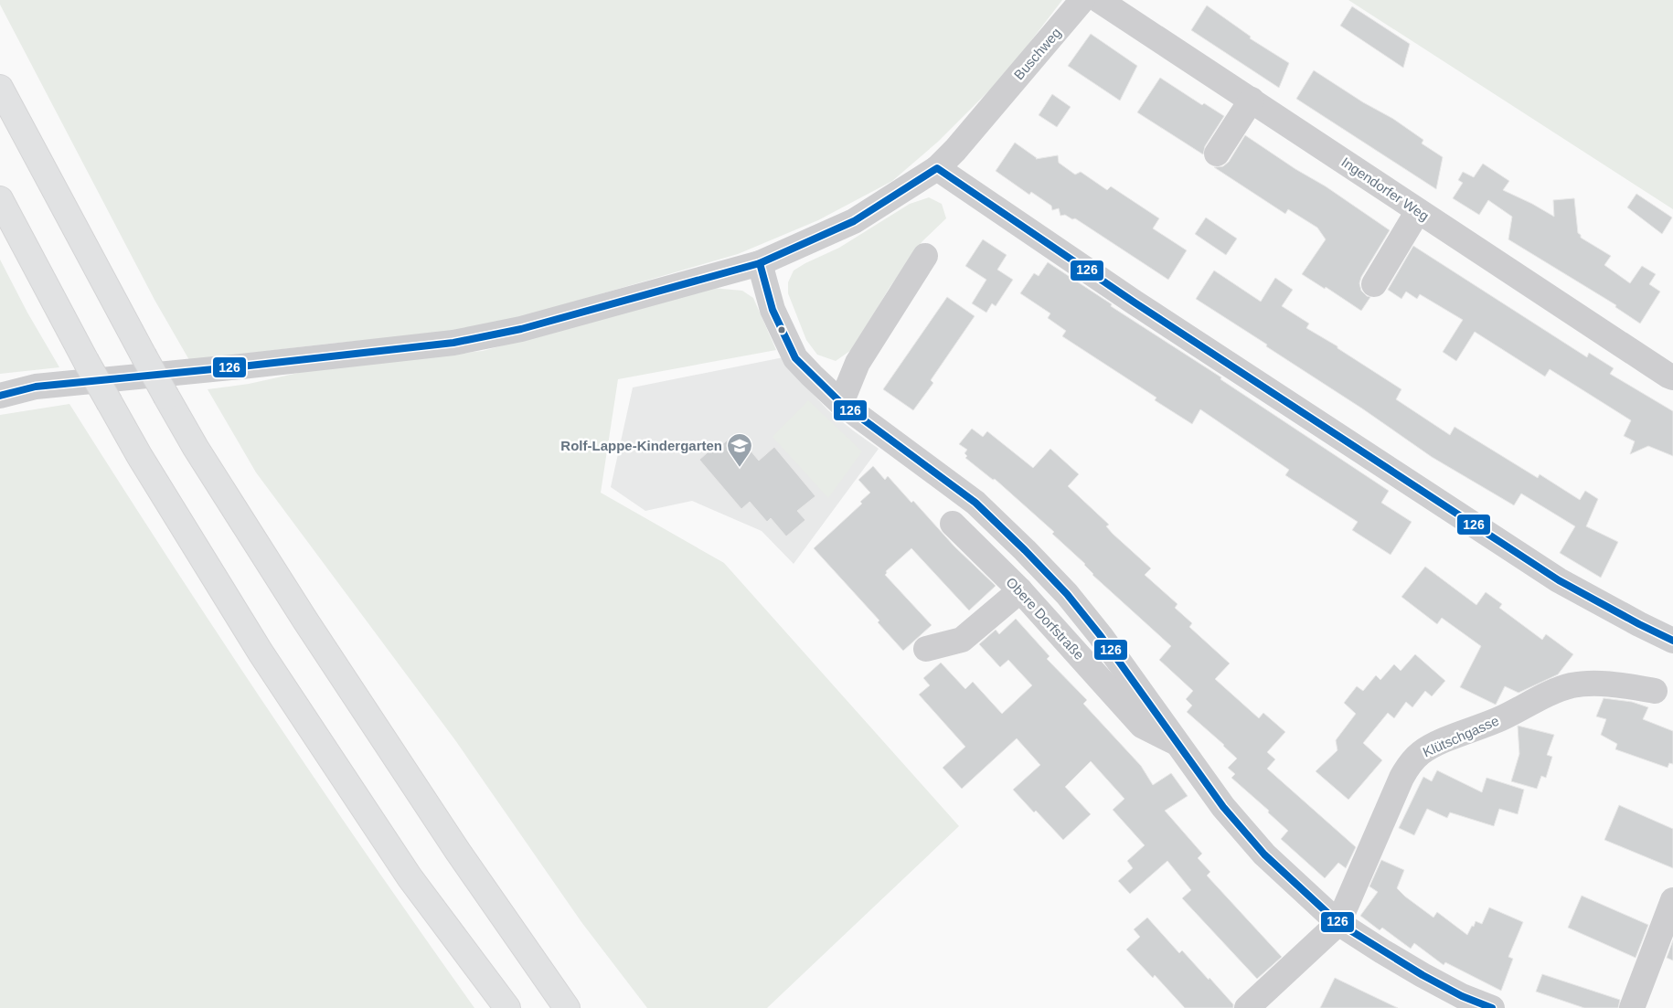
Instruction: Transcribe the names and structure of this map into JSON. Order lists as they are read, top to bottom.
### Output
{
  "streets": {
    "street": [
      "Buschweg",
      "Ingendorfer Weg",
      "Obere Dorfstraße",
      "Klütschgasse"
    ]
  },
  "crossings": [
    ["Buschweg", "Obere Dorfstraße"],
    ["Obere Dorfstraße", "Klütschgasse"]
  ],
  "places": {
    "school or university": ["Rolf-Lappe-Kindergarten"]
  },
  "lines": ["transit line 126"]
}
